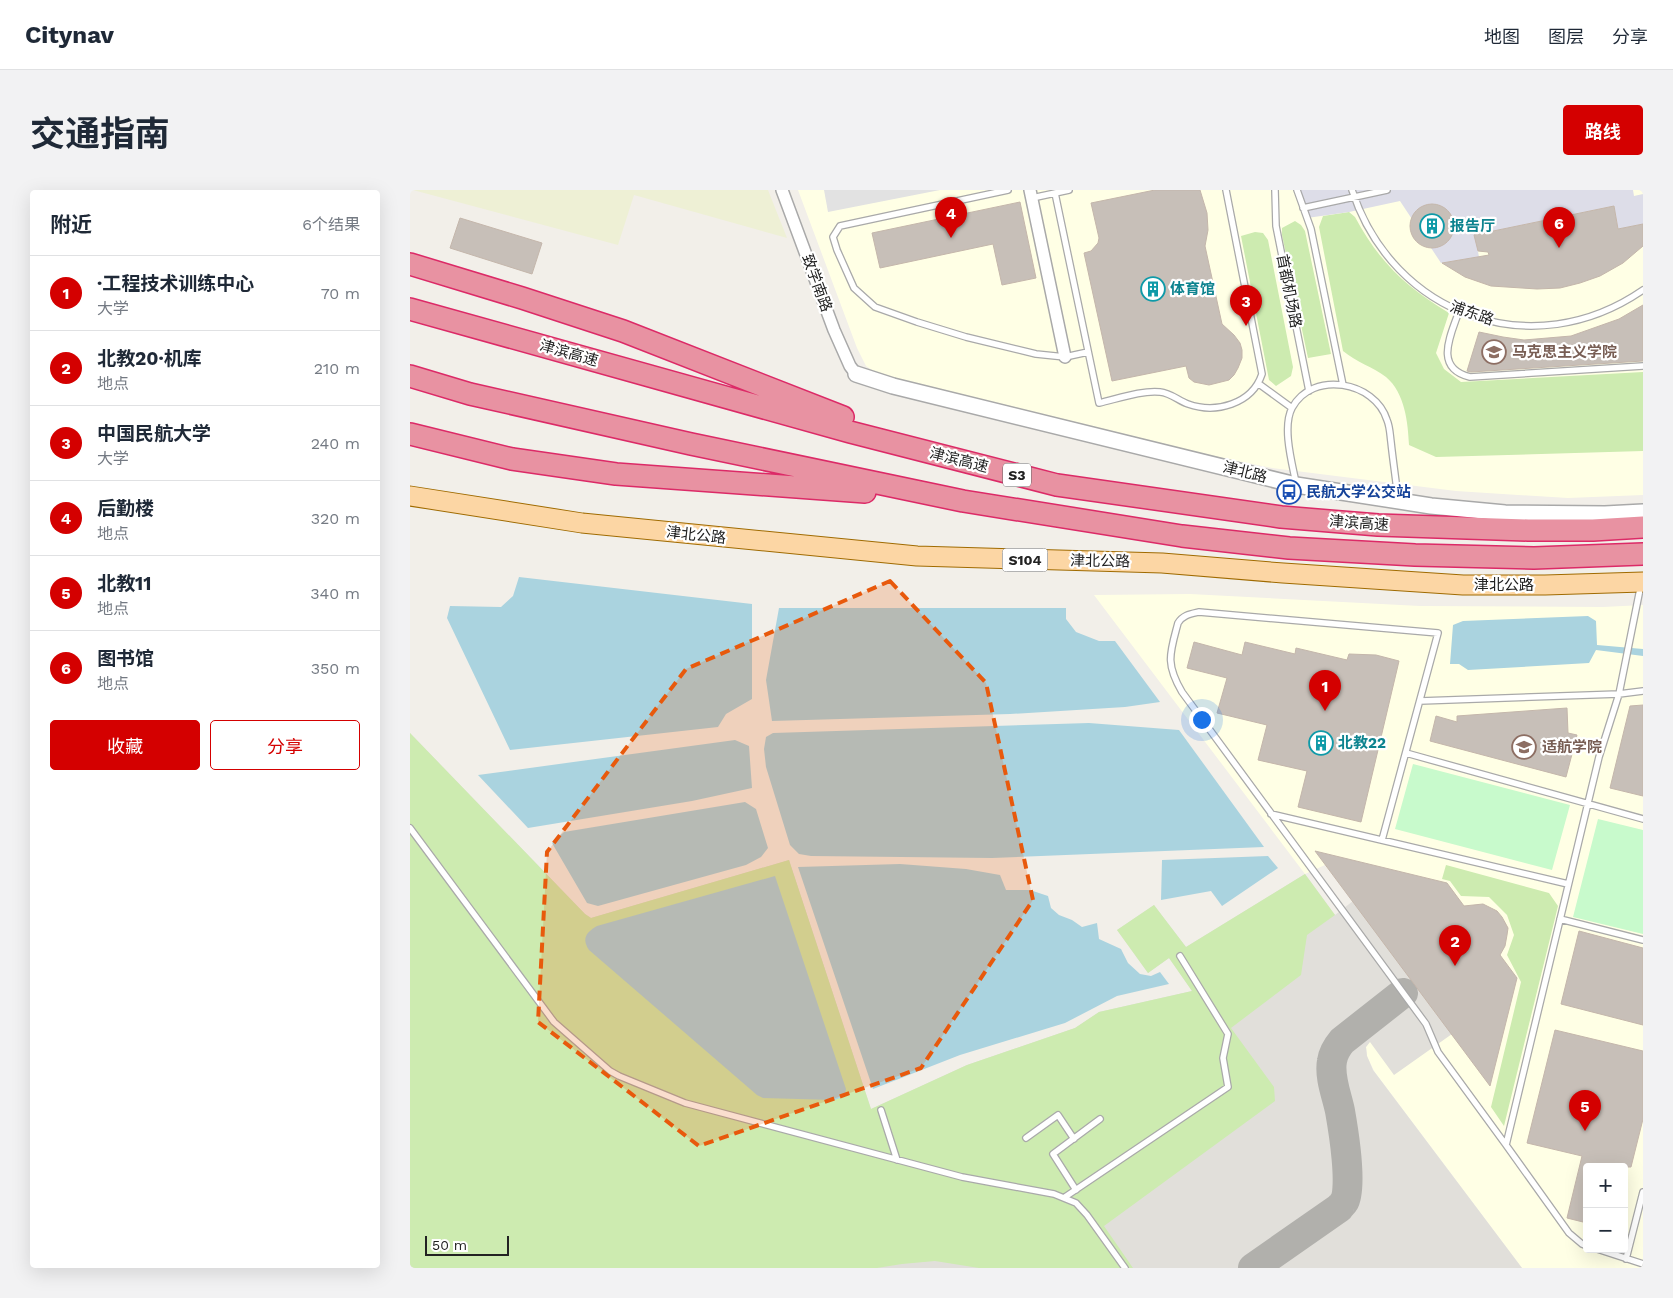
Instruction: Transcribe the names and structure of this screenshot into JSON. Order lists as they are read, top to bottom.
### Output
{
  "streets": {
    "highway": ["津滨高速", "S3"],
    "main road": ["津北公路", "S104"],
    "street": ["致学南路", "津北路"],
    "lane": ["首都机场路", "浦东路"]
  },
  "crossings": [
    ["致学南路", "津北路"]
  ],
  "places": {
    "building": ["报告厅", "体育馆", "北教22"],
    "school or university": ["马克思主义学院", "适航学院"],
    "bus stop": ["民航大学公交站"]
  },
  "scale_bar": "50 m",
  "page": {
    "header": "Citynav",
    "nav": ["地图", "图层", "分享"],
    "title": "交通指南",
    "buttons": [
      "路线",
      ["收藏", "分享"]
    ],
    "heading": ["附近", "6个结果"],
    "pins": [
      "4",
      "6",
      "3",
      "1",
      "2",
      "5"
    ],
    "list": [
      {
        "mark": "1",
        "name": "·工程技术训练中心",
        "note": "大学",
        "value": "70 m"
      },
      {
        "mark": "2",
        "name": "北教20·机库",
        "note": "地点",
        "value": "210 m"
      },
      {
        "mark": "3",
        "name": "中国民航大学",
        "note": "大学",
        "value": "240 m"
      },
      {
        "mark": "4",
        "name": "后勤楼",
        "note": "地点",
        "value": "320 m"
      },
      {
        "mark": "5",
        "name": "北教11",
        "note": "地点",
        "value": "340 m"
      },
      {
        "mark": "6",
        "name": "图书馆",
        "note": "地点",
        "value": "350 m"
      }
    ],
    "map_buttons": ["+", "−"],
    "scale": "50 m"
  }
}
